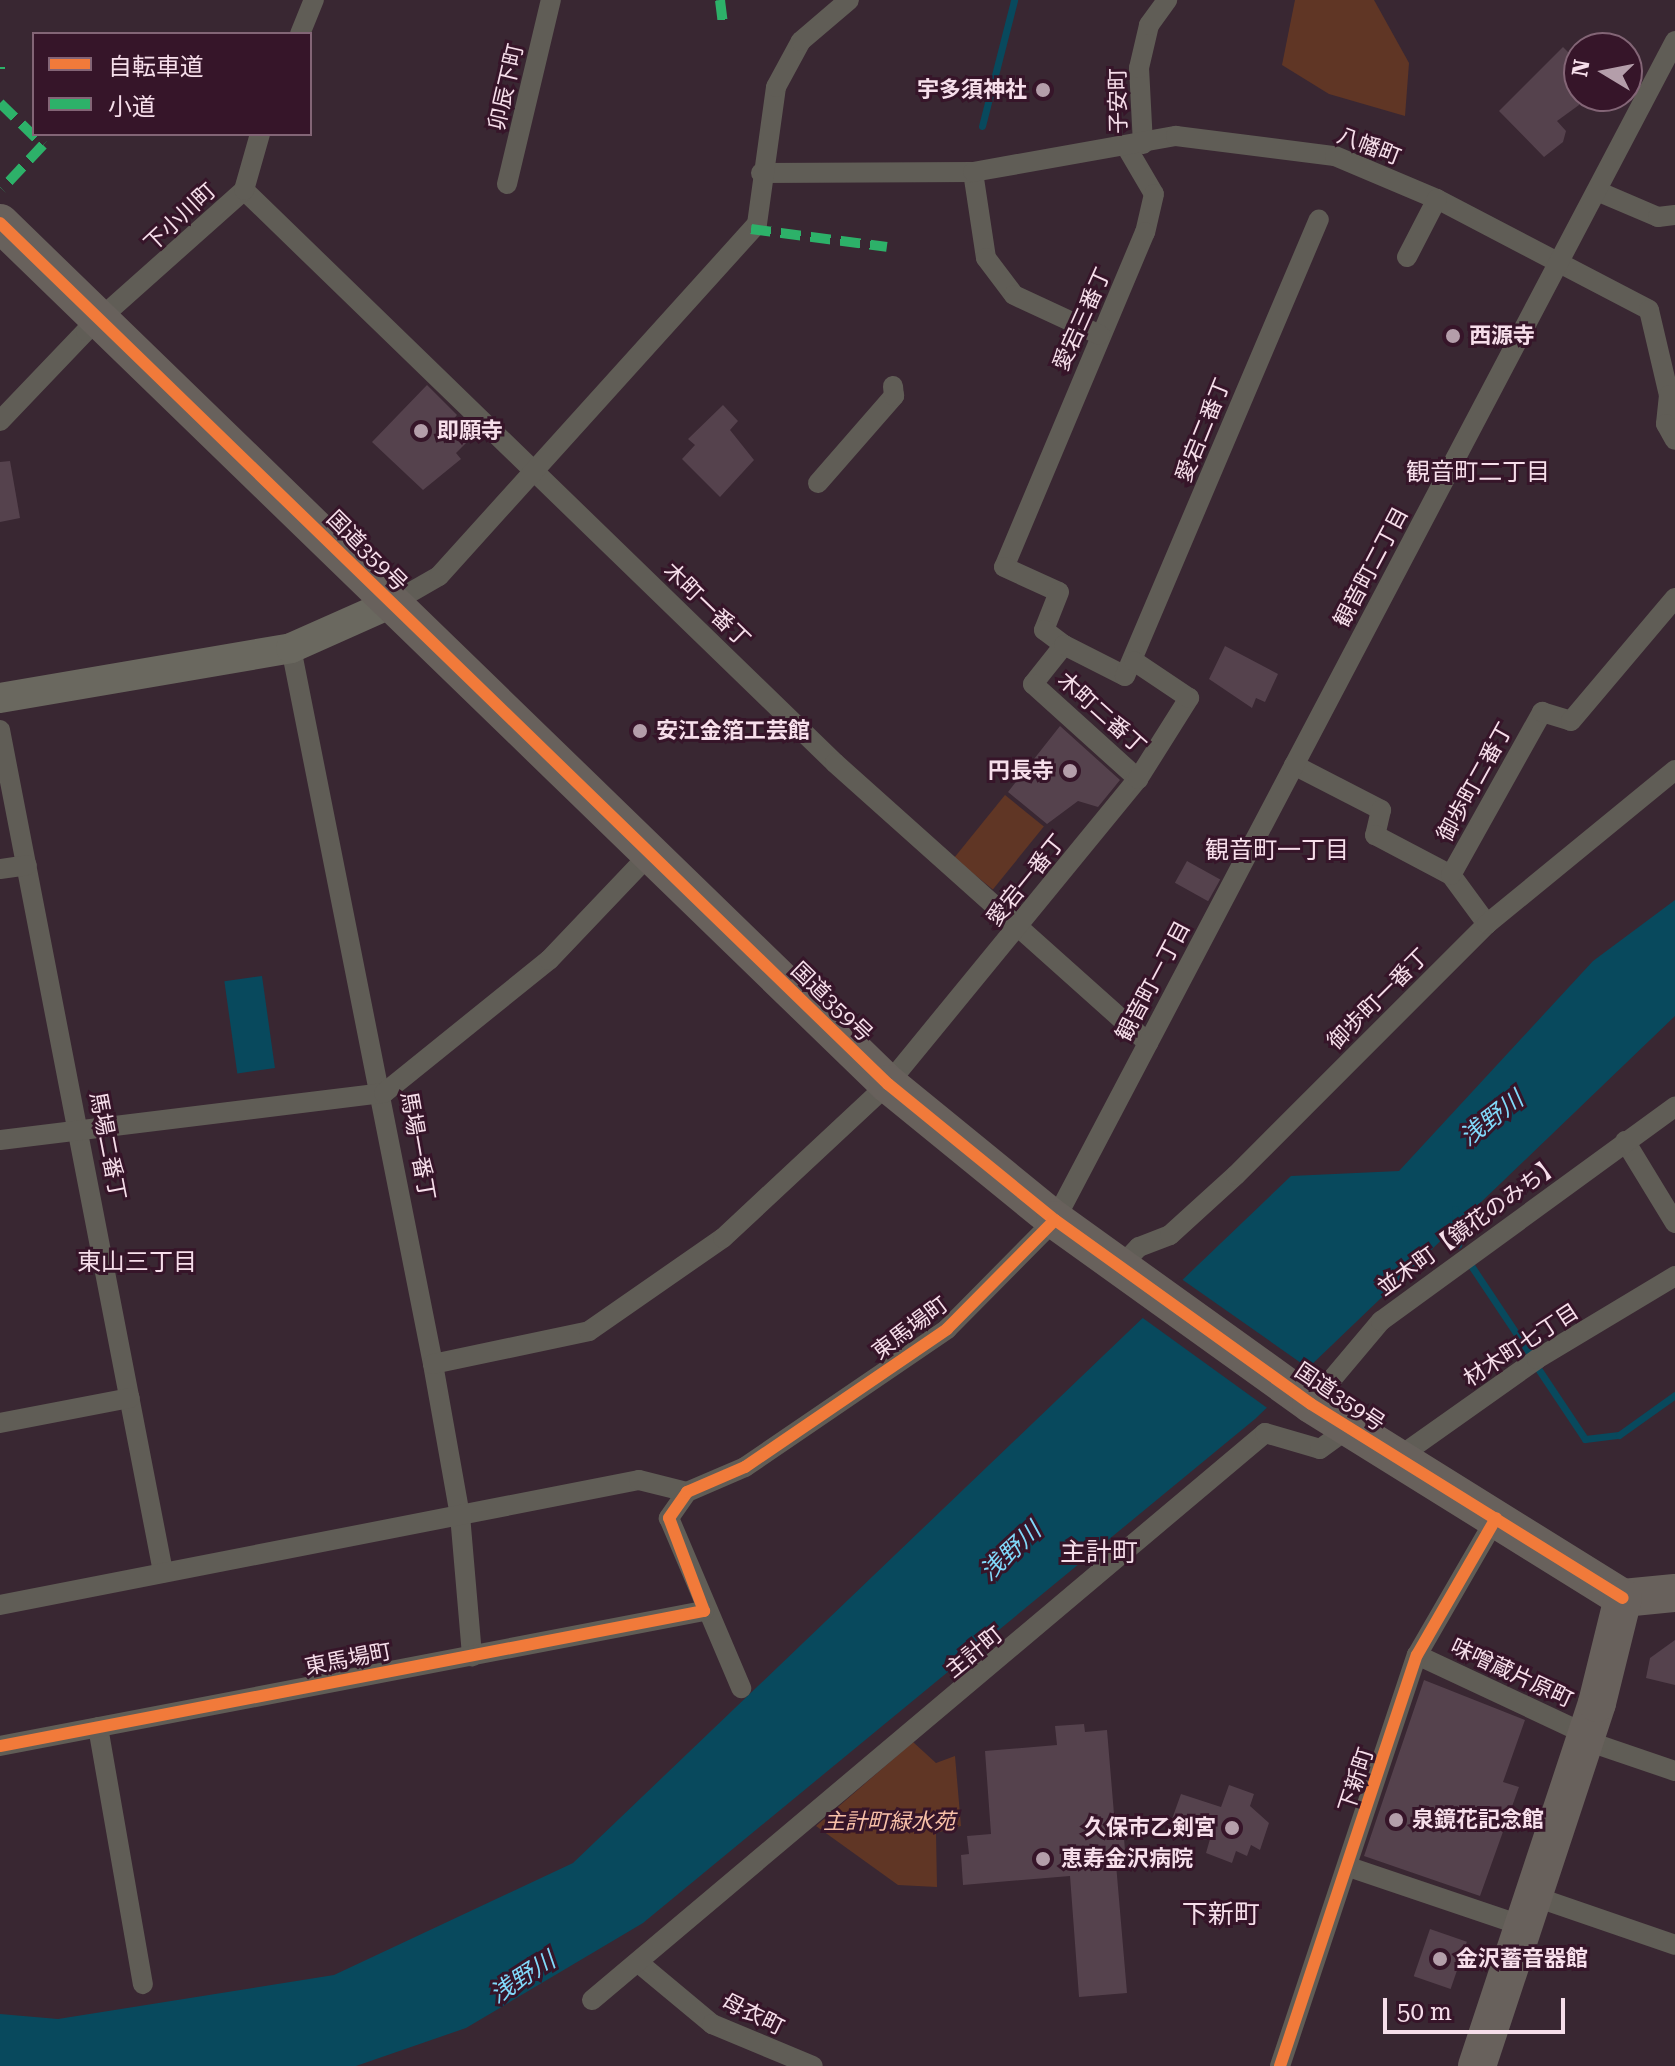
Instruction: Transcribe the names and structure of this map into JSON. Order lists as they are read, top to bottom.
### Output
{
  "streets": {
    "highway": ["国道359号"],
    "street": [
      "卯辰下町",
      "子安町",
      "八幡町",
      "下小川町",
      "愛宕三番丁",
      "愛宕二番丁",
      "観音町二丁目",
      "木町一番丁",
      "木町二番丁",
      "御歩町二番丁",
      "愛宕一番丁",
      "観音町一丁目",
      "御歩町一番丁",
      "馬場二番丁",
      "馬場一番丁",
      "並木町【鏡花のみち】",
      "東馬場町",
      "材木町七丁目",
      "主計町",
      "味噌蔵片原町",
      "下新町",
      "母衣町"
    ]
  },
  "crossings": [
    ["子安町", "八幡町"],
    ["子安町", "愛宕三番丁"],
    ["八幡町", "愛宕三番丁"],
    ["八幡町", "観音町二丁目"],
    ["下小川町", "国道359号"],
    ["下小川町", "木町一番丁"],
    ["愛宕三番丁", "木町二番丁"],
    ["愛宕二番丁", "愛宕一番丁"],
    ["国道359号", "愛宕一番丁"],
    ["国道359号", "観音町一丁目"],
    ["国道359号", "御歩町一番丁"],
    ["国道359号", "並木町【鏡花のみち】"],
    ["国道359号", "東馬場町"],
    ["国道359号", "材木町七丁目"],
    ["国道359号", "主計町"],
    ["国道359号", "下新町"],
    ["観音町二丁目", "観音町一丁目"],
    ["木町一番丁", "愛宕一番丁"],
    ["木町一番丁", "観音町一丁目"],
    ["木町二番丁", "愛宕一番丁"],
    ["愛宕一番丁", "馬場一番丁"],
    ["観音町一丁目", "東馬場町"],
    ["馬場一番丁", "東馬場町"],
    ["主計町", "母衣町"],
    ["味噌蔵片原町", "下新町"]
  ],
  "districts": [
    "観音町二丁目",
    "観音町一丁目",
    "東山三丁目",
    "主計町",
    "下新町"
  ],
  "water": ["浅野川"],
  "parks": ["主計町緑水苑"],
  "places": [
    "宇多須神社",
    "西源寺",
    "即願寺",
    "安江金箔工芸館",
    "円長寺",
    "泉鏡花記念館",
    "久保市乙剣宮",
    "恵寿金沢病院",
    "金沢蓄音器館"
  ],
  "legend": ["自転車道", "小道"],
  "scale_bar": "50 m",
  "north": "left"
}
